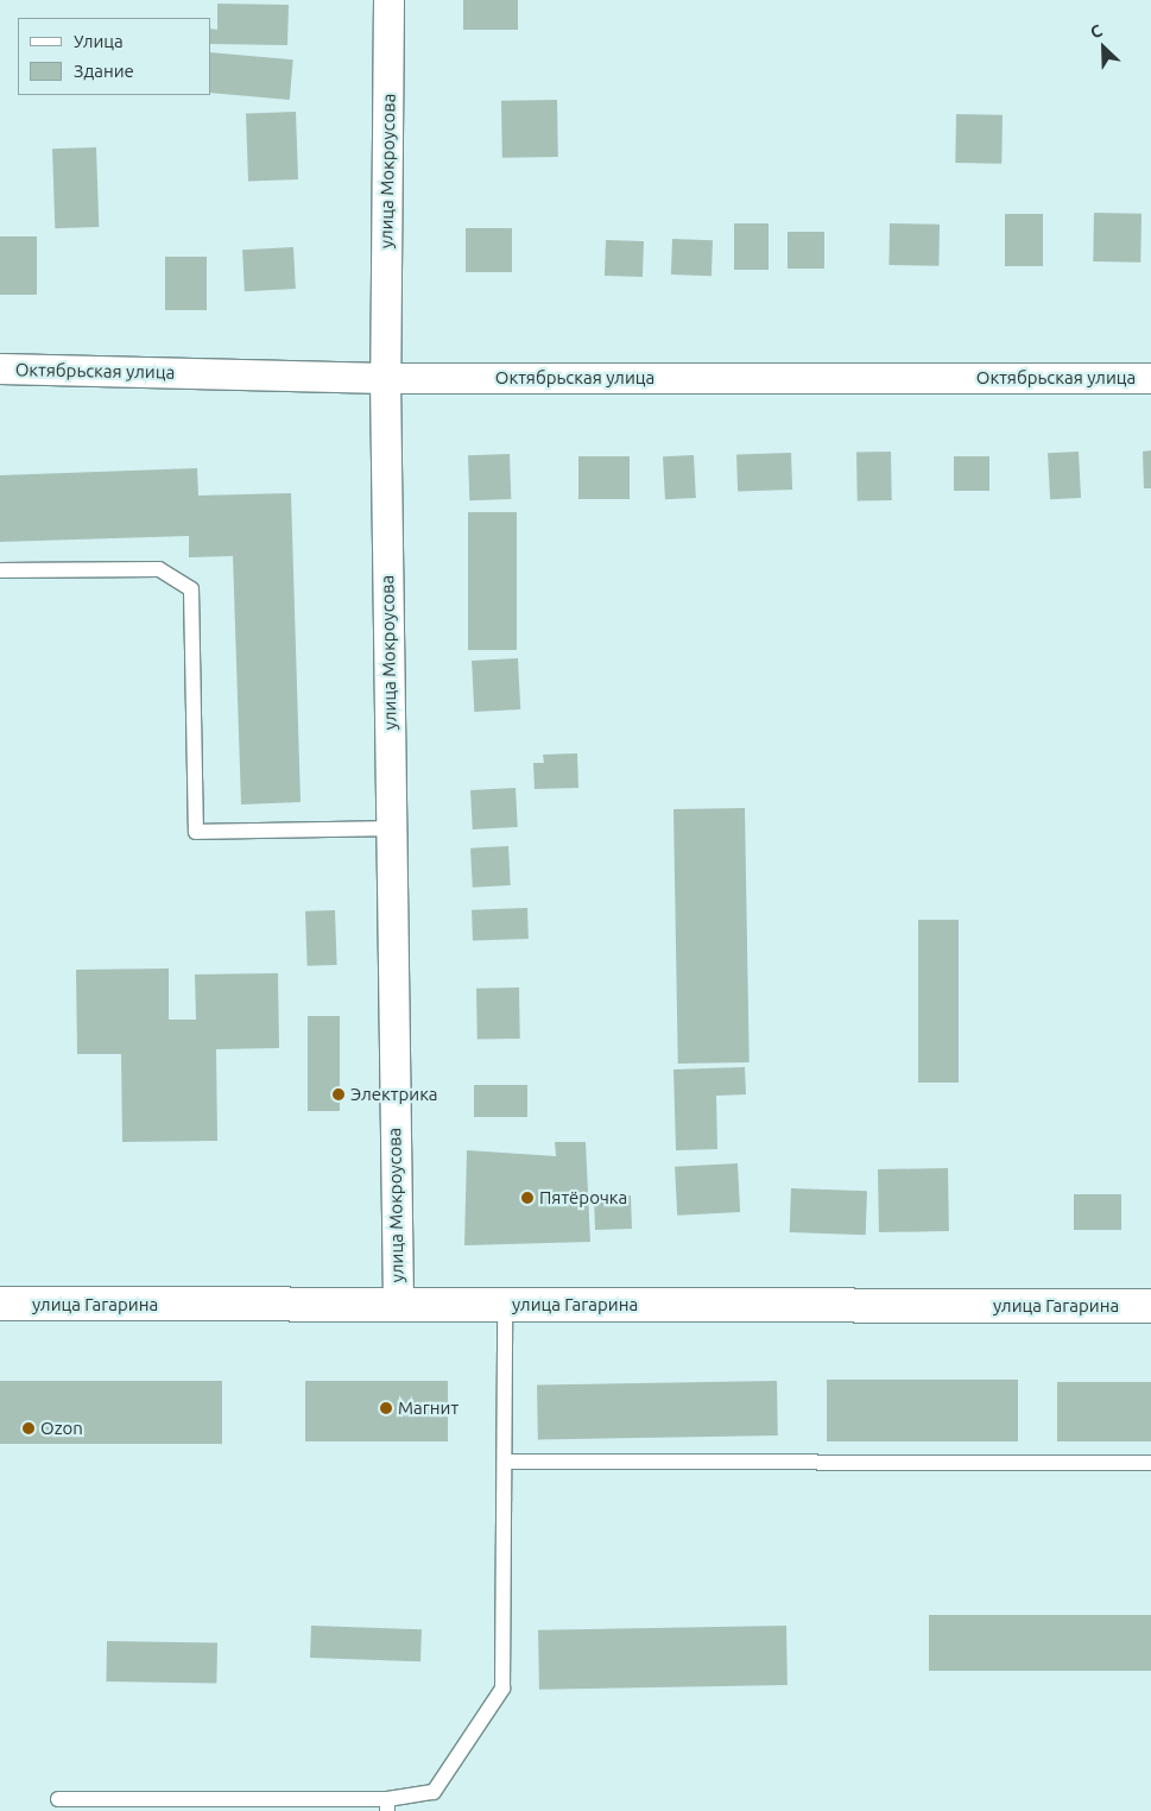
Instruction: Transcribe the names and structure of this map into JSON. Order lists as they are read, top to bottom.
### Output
{
  "streets": {
    "main road": ["улица Гагарина"],
    "street": ["улица Мокроусова", "Октябрьская улица"]
  },
  "crossings": [
    ["улица Мокроусова", "Октябрьская улица"],
    ["улица Мокроусова", "улица Гагарина"]
  ],
  "places": [
    "Электрика",
    "Пятёрочка",
    "Магнит",
    "Ozon"
  ],
  "legend": ["Улица", "Здание"],
  "north": "top left"
}
